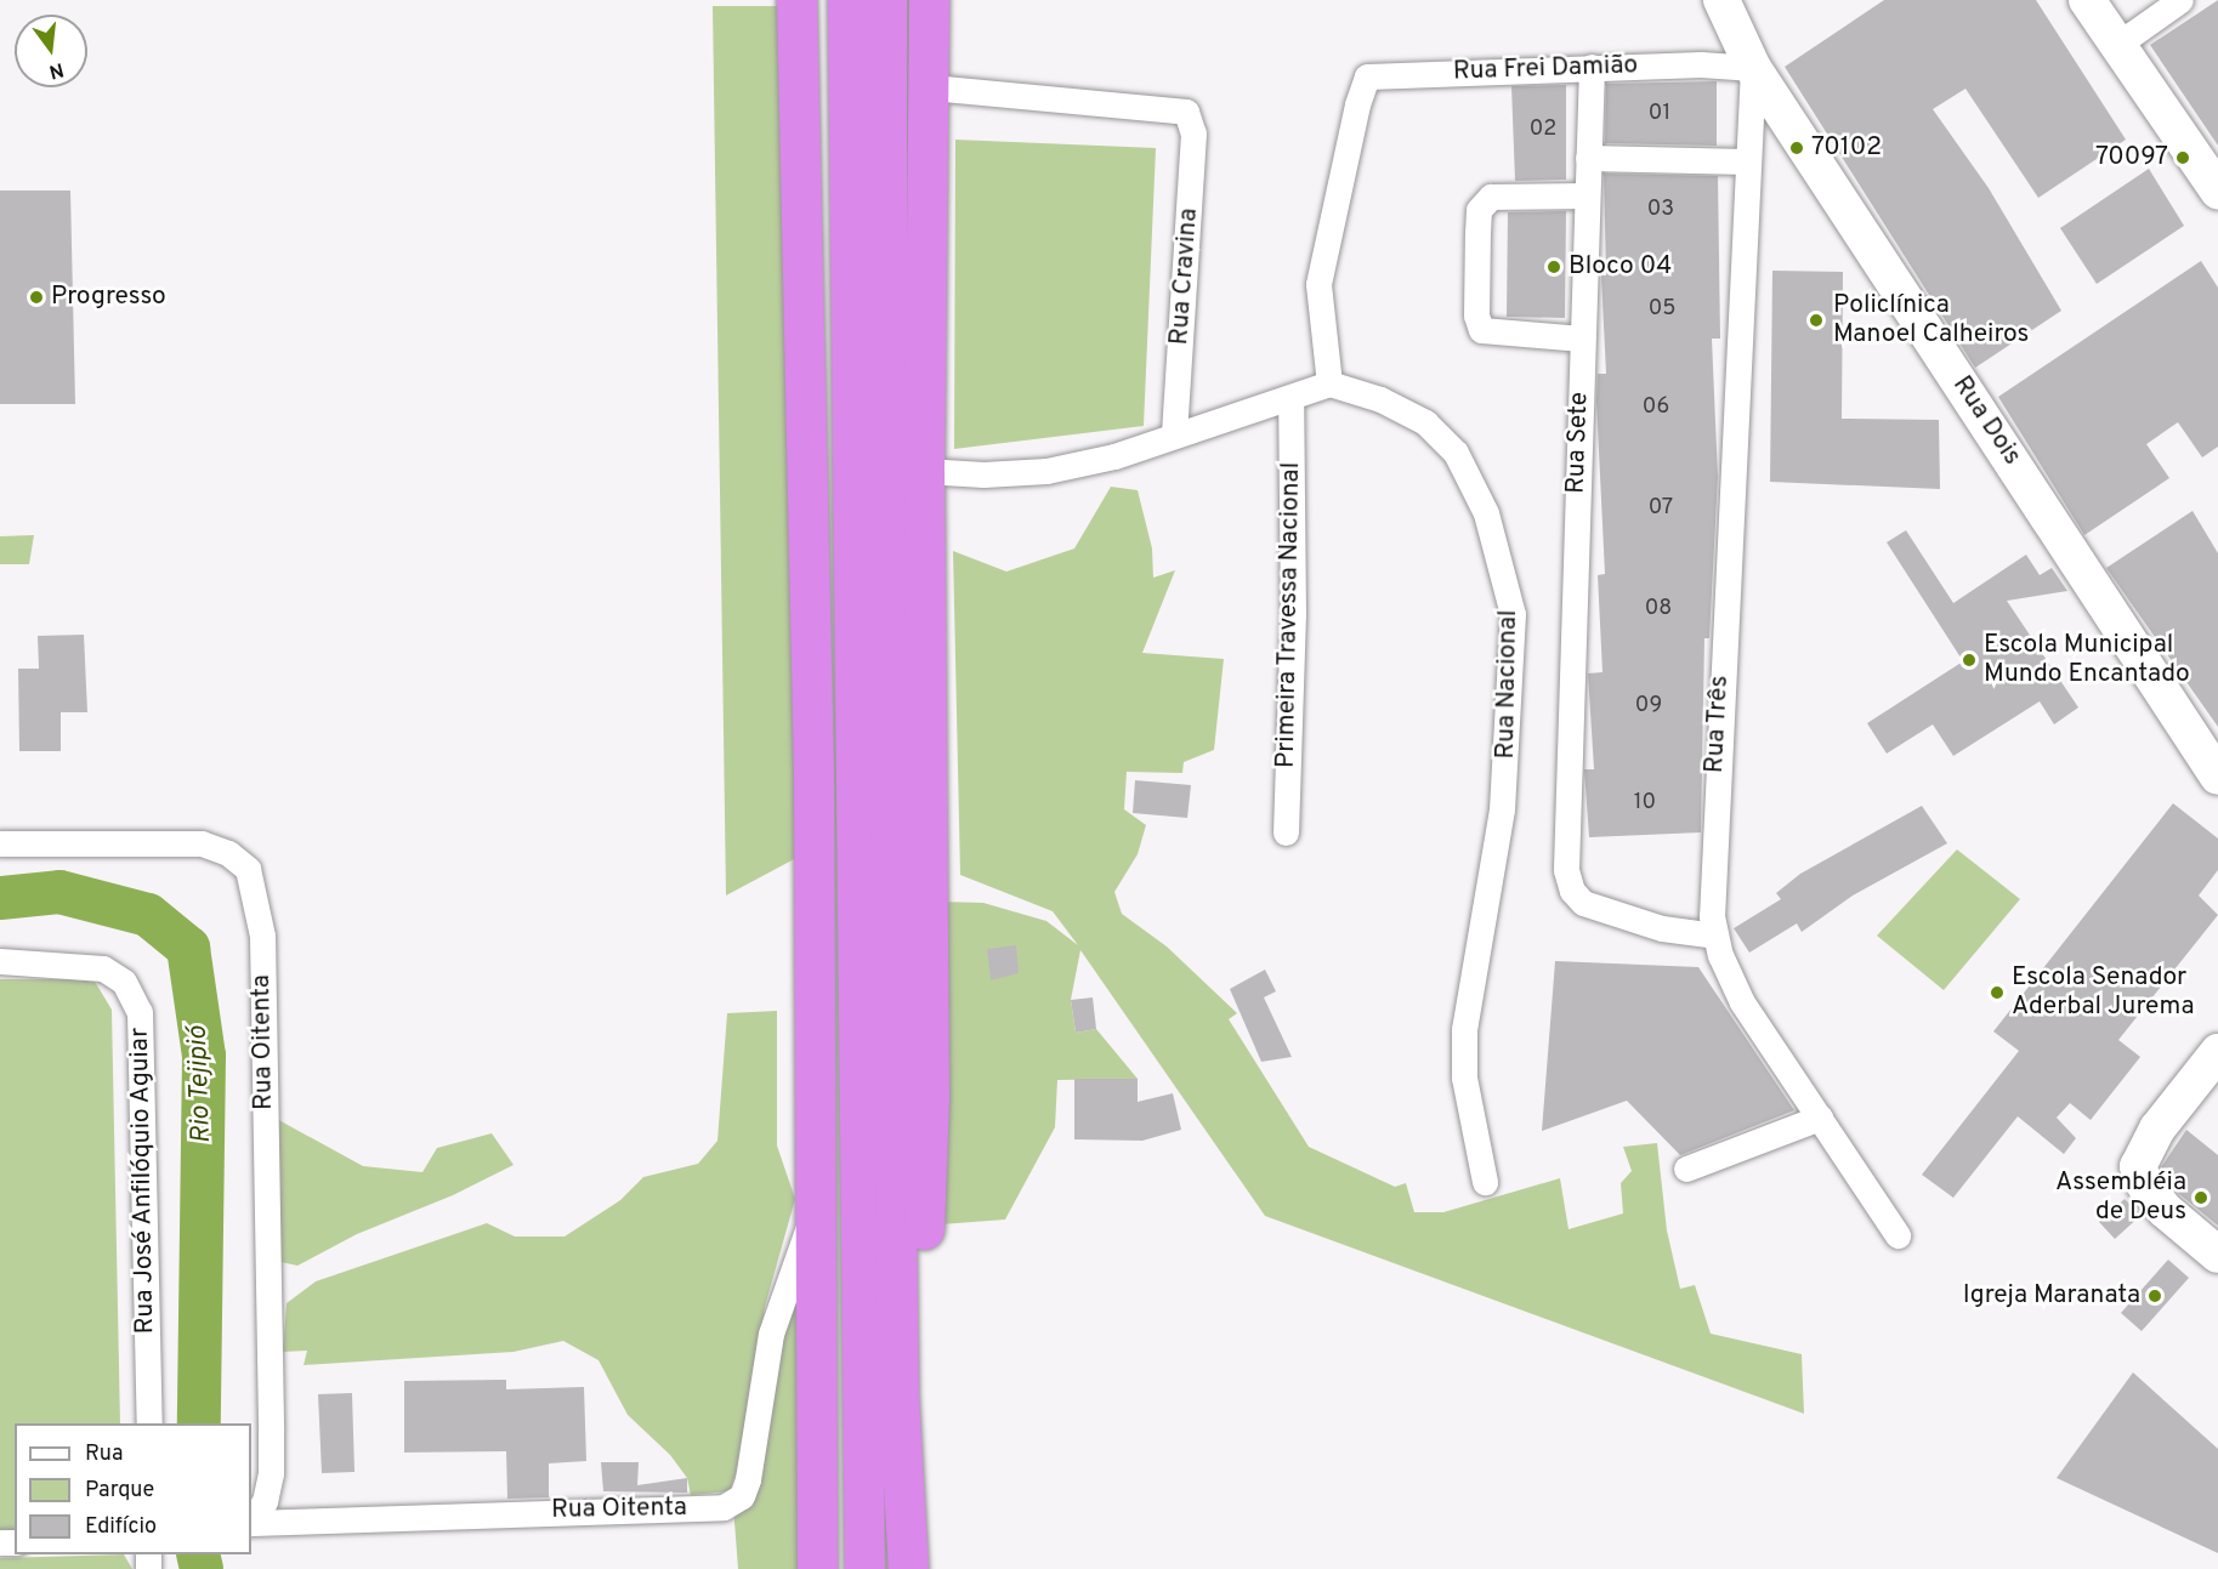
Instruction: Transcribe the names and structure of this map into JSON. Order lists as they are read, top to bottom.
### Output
{
  "streets": {
    "street": [
      "Rua Frei Damião",
      "Rua Cravina",
      "Rua Dois",
      "Rua Sete",
      "Primeira Travessa Nacional",
      "Rua Nacional",
      "Rua Três",
      "Rua Oitenta",
      "Rua José Anfilóquio Aguiar"
    ]
  },
  "crossings": [
    ["Rua Frei Damião", "Rua Dois"],
    ["Rua Frei Damião", "Rua Sete"],
    ["Rua Frei Damião", "Rua Nacional"],
    ["Rua Frei Damião", "Rua Três"],
    ["Rua Dois", "Rua Três"],
    ["Rua Sete", "Rua Três"]
  ],
  "water": ["Rio Tejipió"],
  "places": [
    "70102",
    "70097",
    "Bloco 04",
    "Progresso",
    "Policlínica Manoel Calheiros",
    "Escola Municipal Mundo Encantado",
    "Escola Senador Aderbal Jurema",
    "Assembléia de Deus",
    "Igreja Maranata"
  ],
  "house_numbers": [
    "01",
    "02",
    "03",
    "05",
    "06",
    "07",
    "08",
    "09",
    "10"
  ],
  "legend": ["Rua", "Parque", "Edifício"],
  "north": "bottom"
}
